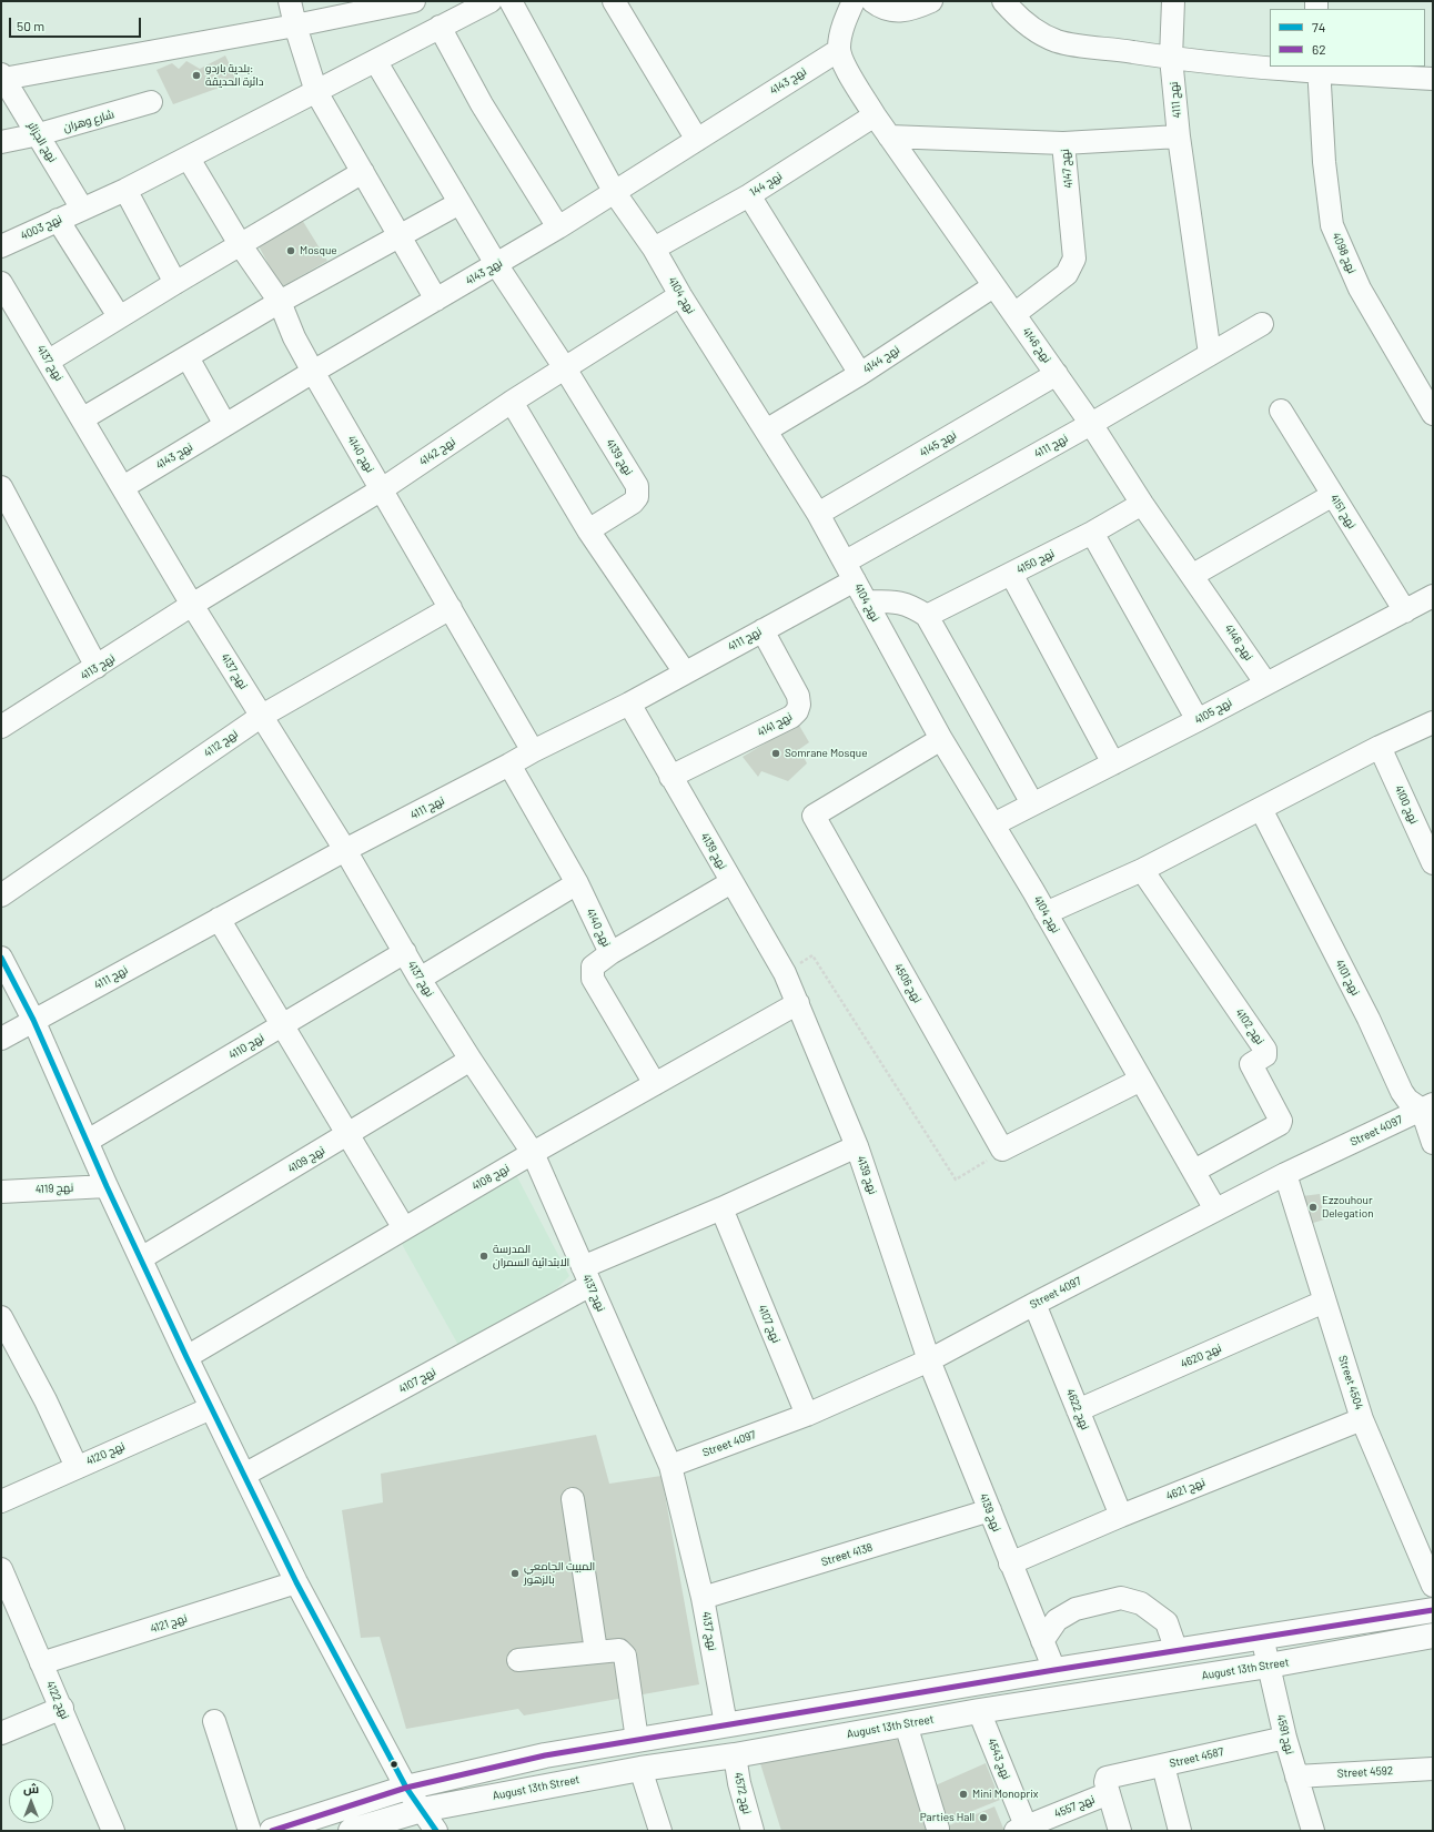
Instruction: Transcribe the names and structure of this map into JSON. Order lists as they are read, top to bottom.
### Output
{
  "streets": {
    "main road": ["August 13th Street"],
    "street": [
      "نهج 4143",
      "نهج 4111",
      "شارع وهران",
      "نهج الجزائر",
      "نهج 4147",
      "نهج 144",
      "نهج 4003",
      "نهج 4098",
      "نهج 4104",
      "نهج 4146",
      "نهج 4144",
      "نهج 4137",
      "نهج 4145",
      "نهج 4142",
      "نهج 4140",
      "نهج 4139",
      "نهج 4151",
      "نهج 4150",
      "نهج 4113",
      "نهج 4105",
      "نهج 4141",
      "نهج 4112",
      "نهج 4100",
      "نهج 4101",
      "نهج 4506",
      "نهج 4102",
      "نهج 4110",
      "Street 4097",
      "نهج 4109",
      "نهج 4108",
      "نهج 4119",
      "نهج 4107",
      "نهج 4620",
      "Street 4504",
      "نهج 4622",
      "نهج 4120",
      "نهج 4621",
      "Street 4138",
      "نهج 4121",
      "نهج 4122",
      "نهج 4591",
      "Street 4587",
      "نهج 4543",
      "Street 4592",
      "نهج 4572",
      "نهج 4557"
    ]
  },
  "crossings": [
    ["نهج 4143", "نهج 4104"],
    ["نهج 4143", "نهج 4146"],
    ["نهج 4143", "نهج 4137"],
    ["نهج 4143", "نهج 4140"],
    ["نهج 4111", "نهج 4104"],
    ["نهج 4111", "نهج 4146"],
    ["نهج 4111", "نهج 4137"],
    ["نهج 4111", "نهج 4140"],
    ["نهج 4111", "نهج 4139"],
    ["نهج 4111", "نهج 4141"],
    ["شارع وهران", "نهج الجزائر"],
    ["نهج الجزائر", "نهج 4003"],
    ["نهج 4147", "نهج 4146"],
    ["نهج 144", "نهج 4104"],
    ["نهج 144", "نهج 4146"],
    ["نهج 4003", "نهج 4140"],
    ["نهج 4104", "نهج 4144"],
    ["نهج 4104", "نهج 4145"],
    ["نهج 4104", "نهج 4142"],
    ["نهج 4104", "نهج 4105"],
    ["نهج 4104", "نهج 4506"],
    ["نهج 4104", "نهج 4102"],
    ["نهج 4104", "Street 4097"],
    ["نهج 4146", "نهج 4144"],
    ["نهج 4146", "نهج 4145"],
    ["نهج 4146", "نهج 4150"],
    ["نهج 4146", "نهج 4105"],
    ["نهج 4137", "نهج 4142"],
    ["نهج 4137", "نهج 4113"],
    ["نهج 4137", "نهج 4112"],
    ["نهج 4137", "نهج 4110"],
    ["نهج 4137", "Street 4097"],
    ["نهج 4137", "نهج 4109"],
    ["نهج 4137", "نهج 4108"],
    ["نهج 4137", "نهج 4107"],
    ["نهج 4137", "Street 4138"],
    ["نهج 4142", "نهج 4140"],
    ["نهج 4142", "نهج 4139"],
    ["نهج 4142", "نهج 4113"],
    ["نهج 4140", "نهج 4112"],
    ["نهج 4140", "نهج 4108"],
    ["نهج 4139", "نهج 4141"],
    ["نهج 4139", "Street 4097"],
    ["نهج 4139", "نهج 4108"],
    ["نهج 4139", "نهج 4107"],
    ["نهج 4139", "نهج 4621"],
    ["نهج 4139", "Street 4138"],
    ["نهج 4151", "نهج 4105"],
    ["نهج 4101", "Street 4097"],
    ["Street 4097", "نهج 4107"],
    ["Street 4097", "Street 4504"],
    ["Street 4097", "نهج 4622"],
    ["نهج 4620", "Street 4504"],
    ["نهج 4620", "نهج 4622"],
    ["Street 4504", "نهج 4621"],
    ["نهج 4622", "نهج 4621"],
    ["نهج 4121", "نهج 4122"],
    ["August 13th Street", "نهج 4591"],
    ["August 13th Street", "نهج 4543"],
    ["August 13th Street", "نهج 4572"],
    ["نهج 4591", "Street 4587"],
    ["نهج 4591", "Street 4592"],
    ["Street 4587", "نهج 4557"],
    ["نهج 4543", "نهج 4557"]
  ],
  "places": [
    "بلدية باردو: دائرة الحديقة",
    "Mosque",
    "Somrane Mosque",
    "Ezzouhour Delegation",
    "المدرسة الابتدائية السمران",
    "المبيت الجامعي بالزهور",
    "Mini Monoprix",
    "Parties Hall"
  ],
  "lines": ["transit line 74", "transit line 62"],
  "legend": ["74", "62"],
  "scale_bar": "50 m",
  "north": "top"
}
